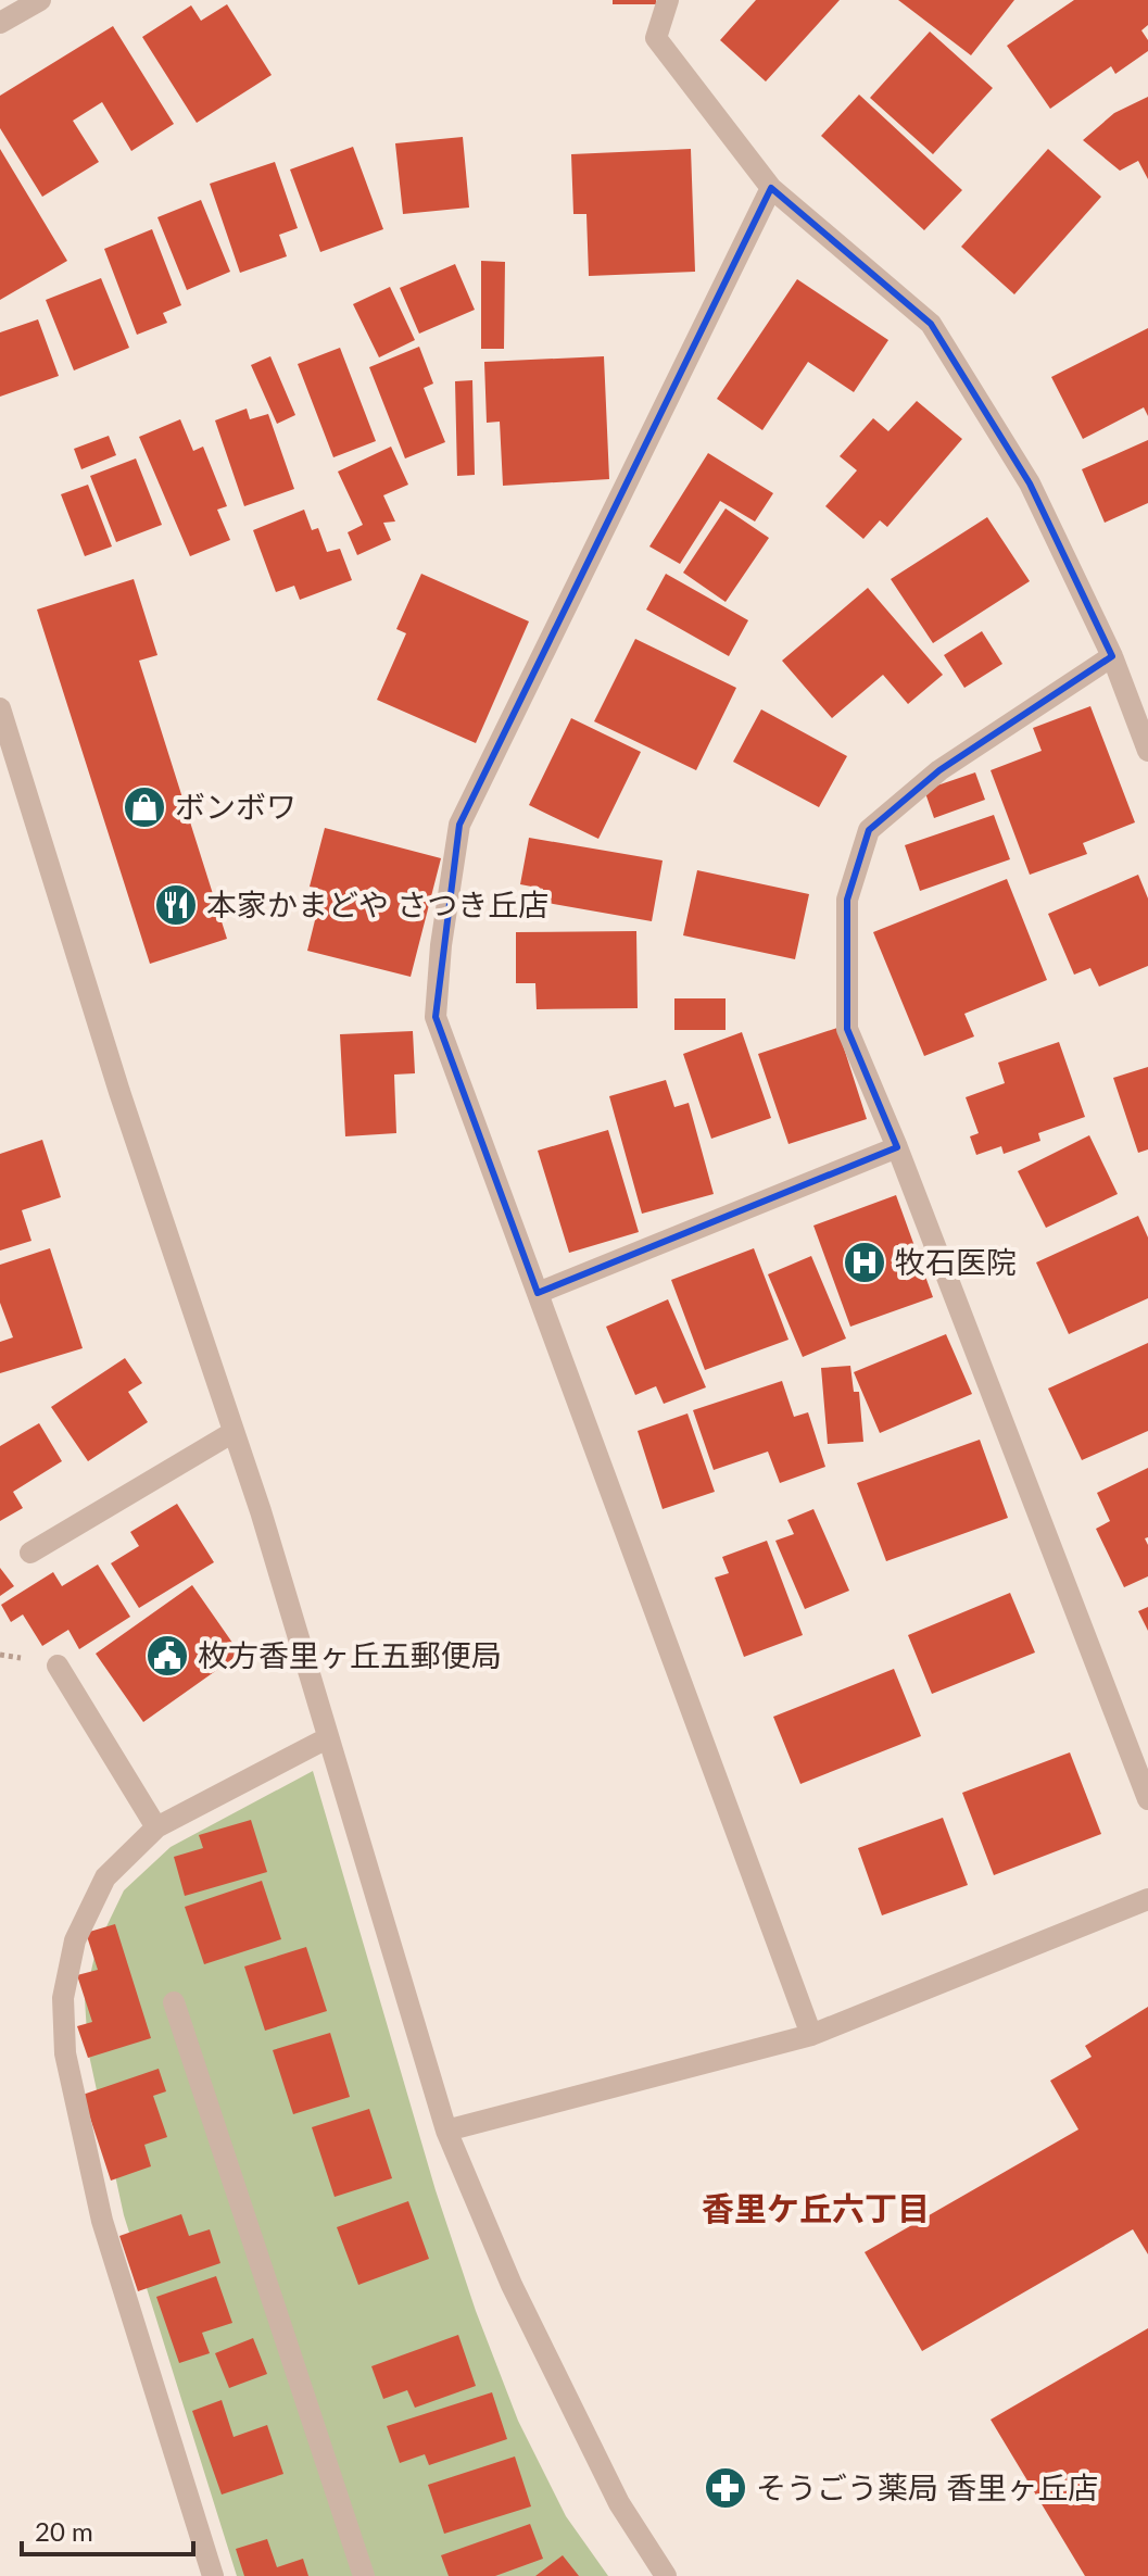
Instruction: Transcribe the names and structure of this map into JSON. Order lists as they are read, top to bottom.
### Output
{
  "districts": ["香里ケ丘六丁目"],
  "places": {
    "shop": ["ボンボワ"],
    "restaurant": ["本家かまどや さつき丘店"],
    "hospital": ["牧石医院"],
    "public building": ["枚方香里ヶ丘五郵便局"],
    "pharmacy": ["そうごう薬局 香里ヶ丘店"]
  },
  "scale_bar": "20 m"
}
